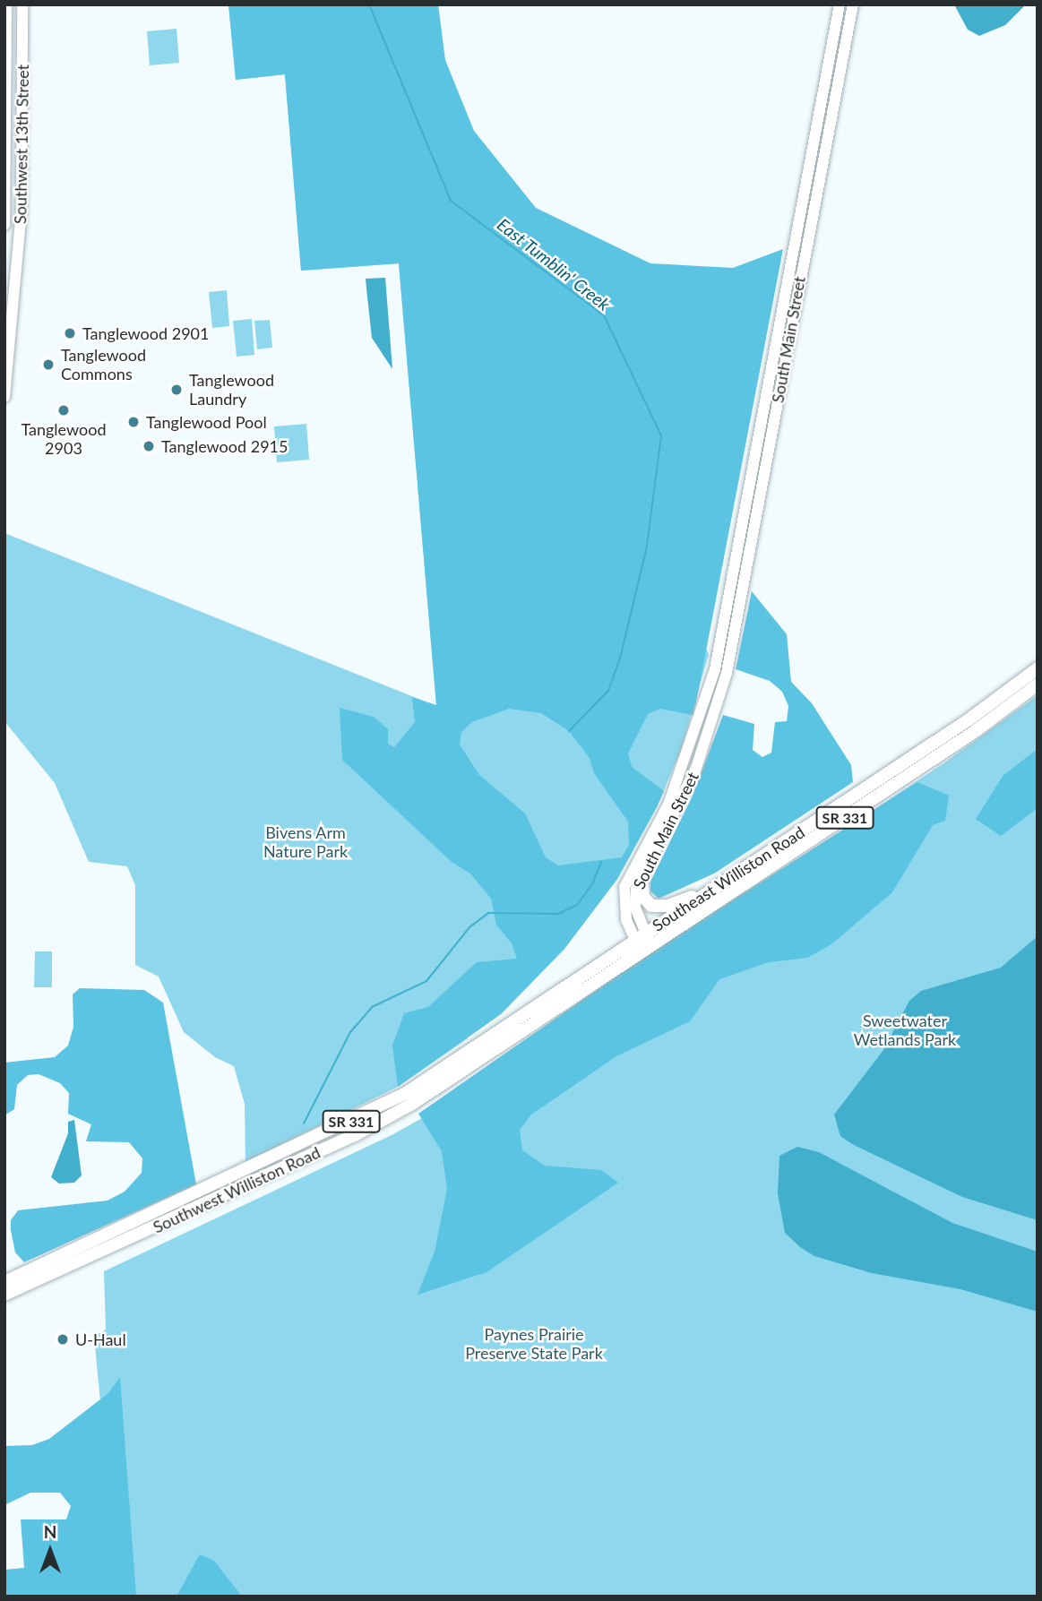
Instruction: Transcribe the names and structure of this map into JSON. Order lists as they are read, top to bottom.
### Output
{
  "streets": {
    "highway": ["SR 331", "Southeast Williston Road", "Southwest Williston Road"],
    "main road": ["Southwest 13th Street", "South Main Street"]
  },
  "crossings": [
    ["South Main Street", "Southeast Williston Road"],
    ["South Main Street", "Southwest Williston Road"],
    ["Southeast Williston Road", "Southwest Williston Road"]
  ],
  "water": ["East Tumblin' Creek"],
  "parks": ["Bivens Arm Nature Park", "Sweetwater Wetlands Park", "Paynes Prairie Preserve State Park"],
  "places": [
    "Tanglewood 2901",
    "Tanglewood Commons",
    "Tanglewood Laundry",
    "Tanglewood 2903",
    "Tanglewood Pool",
    "Tanglewood 2915",
    "U-Haul"
  ],
  "north": "top"
}
